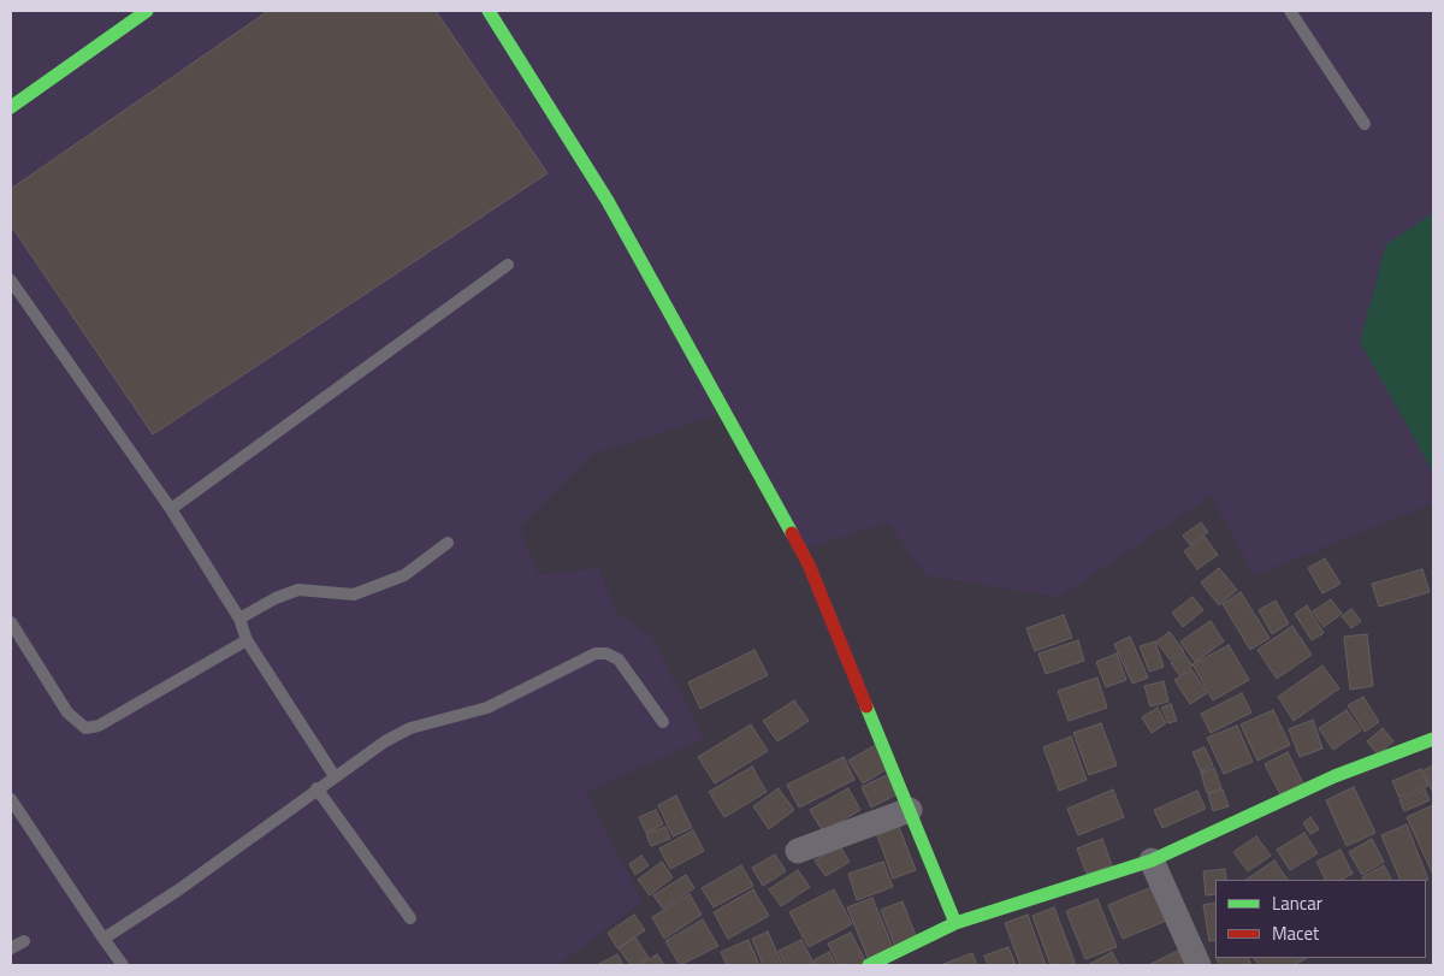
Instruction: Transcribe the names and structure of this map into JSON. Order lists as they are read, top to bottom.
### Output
{
  "legend": ["Lancar", "Macet"]
}
